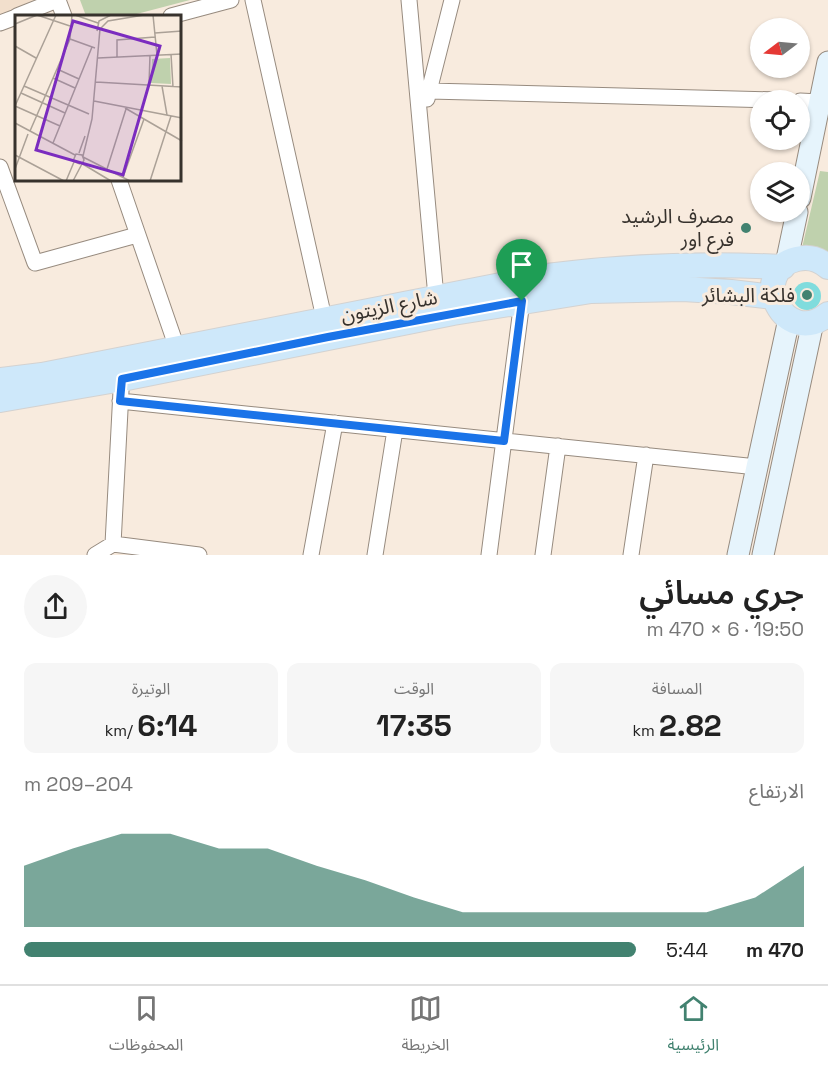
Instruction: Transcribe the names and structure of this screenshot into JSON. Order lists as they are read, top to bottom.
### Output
{
  "streets": {
    "main road": ["شارع الزيتون"]
  },
  "places": ["مصرف الرشيد فرع اور", "فلكة البشائر"],
  "north": "left",
  "page": {
    "heading": ["جري مسائي", "19:50 · 6 × 470 m"],
    "stats": [
      ["المسافة", "2.82 km"],
      ["الوقت", "17:35"],
      ["الوتيرة", "6:14 /km"]
    ],
    "chart": ["الارتفاع", "204–209 m"],
    "list": [
      {
        "name": "470 m",
        "note": "5:44"
      }
    ],
    "tabs": ["الرئيسية", "الخريطة", "المحفوظات"]
  }
}
